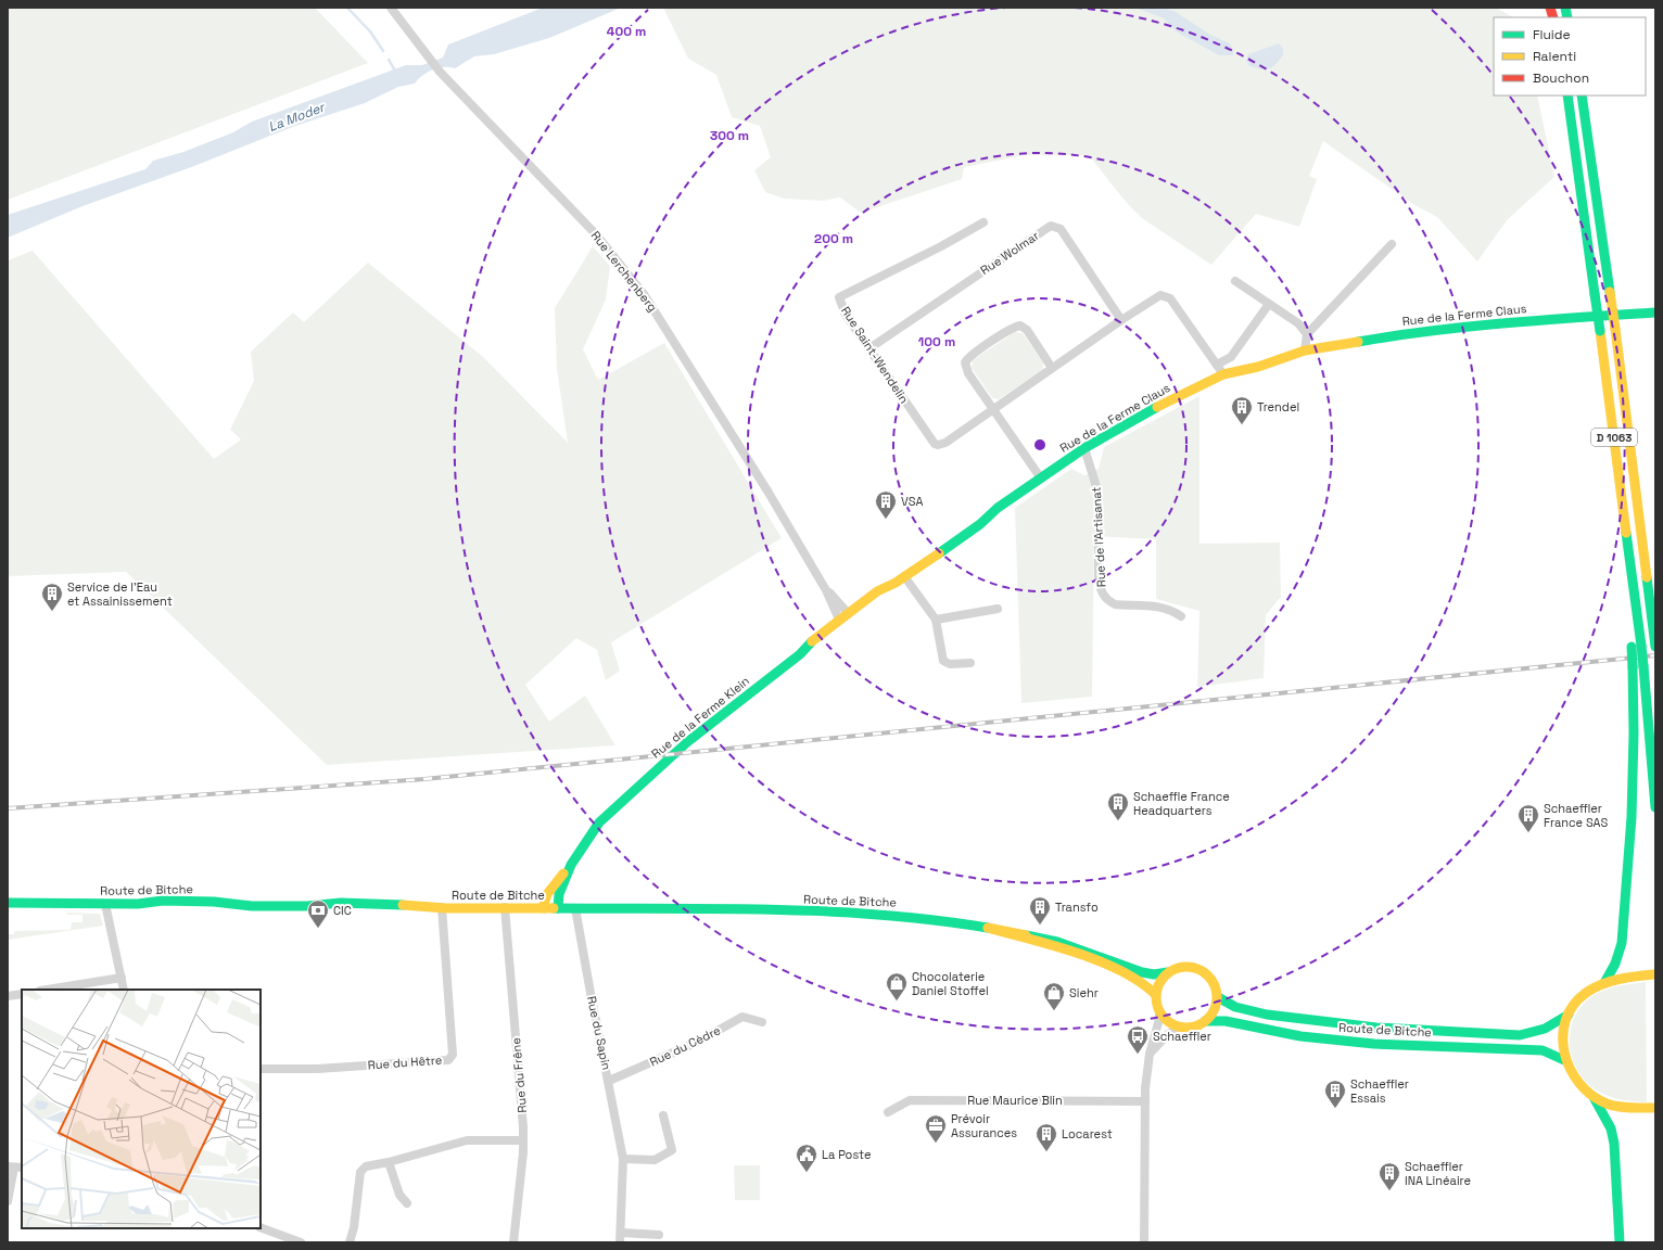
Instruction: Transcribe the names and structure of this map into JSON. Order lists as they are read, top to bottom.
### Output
{
  "streets": {
    "main road": [
      "Rue de la Ferme Claus",
      "D 1063",
      "Rue de la Ferme Klein",
      "Route de Bitche"
    ],
    "street": [
      "Rue Wolmar",
      "Rue Lerchenberg",
      "Rue Saint-Wendelin",
      "Rue de l'Artisanat",
      "Rue du Sapin",
      "Rue du Cèdre",
      "Rue du Hêtre",
      "Rue du Frêne",
      "Rue Maurice Blin"
    ]
  },
  "crossings": [
    ["Rue Wolmar", "Rue Saint-Wendelin"],
    ["Rue Lerchenberg", "Rue de la Ferme Claus"],
    ["Rue Lerchenberg", "Rue de la Ferme Klein"],
    ["Rue de la Ferme Claus", "Rue Saint-Wendelin"],
    ["Rue de la Ferme Claus", "Rue de l'Artisanat"],
    ["Rue de la Ferme Claus", "Rue de la Ferme Klein"],
    ["Rue de la Ferme Klein", "Route de Bitche"],
    ["Route de Bitche", "Rue du Sapin"],
    ["Route de Bitche", "Rue du Hêtre"],
    ["Route de Bitche", "Rue du Frêne"],
    ["Rue du Sapin", "Rue du Cèdre"]
  ],
  "water": ["La Moder"],
  "places": {
    "building": [
      "Trendel",
      "VSA",
      "Service de l'Eau et Assainissement",
      "Schaeffle France Headquarters",
      "Schaeffler France SAS",
      "Transfo",
      "Schaeffler Essais",
      "Locarest",
      "Schaeffler INA Linéaire"
    ],
    "bank": ["CIC"],
    "shop": ["Chocolaterie Daniel Stoffel", "Siehr"],
    "bus stop": ["Schaeffler"],
    "office": ["Prévoir Assurances"],
    "public building": ["La Poste"]
  },
  "legend": ["Fluide", "Ralenti", "Bouchon"],
  "rings": [
    "400 m",
    "300 m",
    "200 m",
    "100 m"
  ]
}
